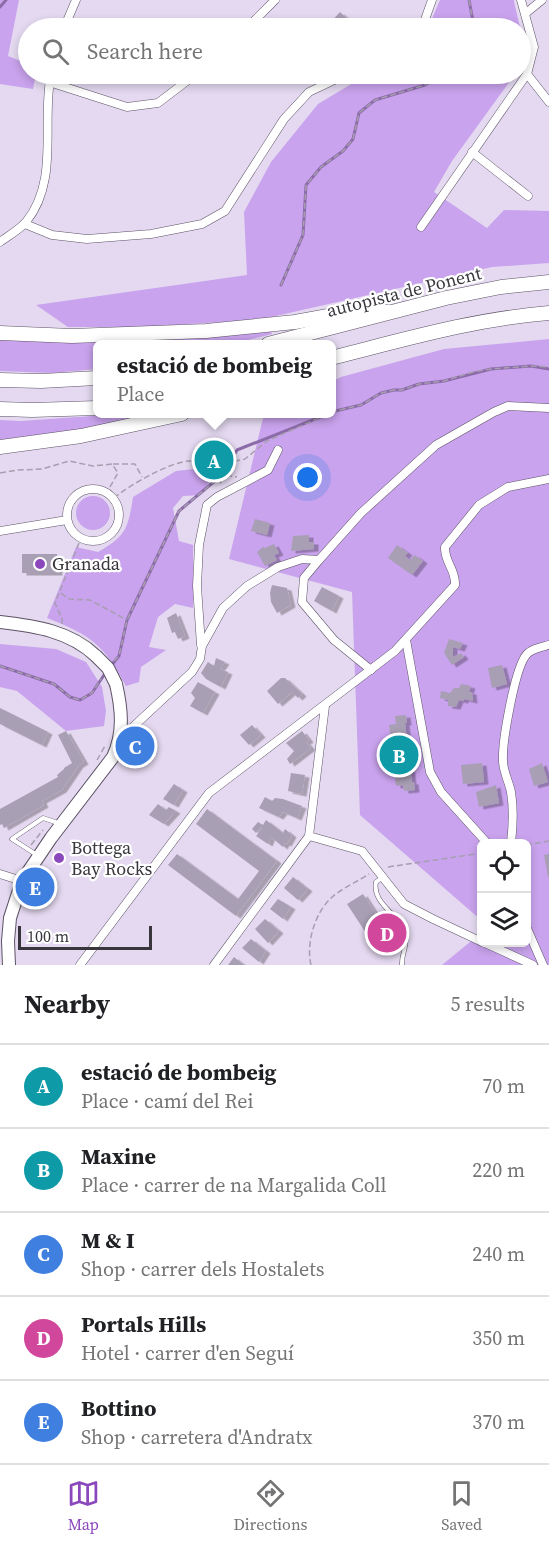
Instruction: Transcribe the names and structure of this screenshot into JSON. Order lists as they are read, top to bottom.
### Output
{
  "streets": {
    "highway": ["autopista de Ponent"]
  },
  "places": ["Granada", "Bottega Bay Rocks"],
  "scale_bar": "100 m",
  "page": {
    "search": "Search here",
    "popup": ["estació de bombeig", "Place"],
    "pins": [
      "A",
      "C",
      "B",
      "E",
      "D"
    ],
    "scale": "100 m",
    "heading": ["Nearby", "5 results"],
    "list": [
      {
        "mark": "A",
        "name": "estació de bombeig",
        "note": "Place · camí del Rei",
        "value": "70 m"
      },
      {
        "mark": "B",
        "name": "Maxine",
        "note": "Place · carrer de na Margalida Coll",
        "value": "220 m"
      },
      {
        "mark": "C",
        "name": "M & I",
        "note": "Shop · carrer dels Hostalets",
        "value": "240 m"
      },
      {
        "mark": "D",
        "name": "Portals Hills",
        "note": "Hotel · carrer d'en Seguí",
        "value": "350 m"
      },
      {
        "mark": "E",
        "name": "Bottino",
        "note": "Shop · carretera d'Andratx",
        "value": "370 m"
      }
    ],
    "nav": ["Map", "Directions", "Saved"]
  }
}
